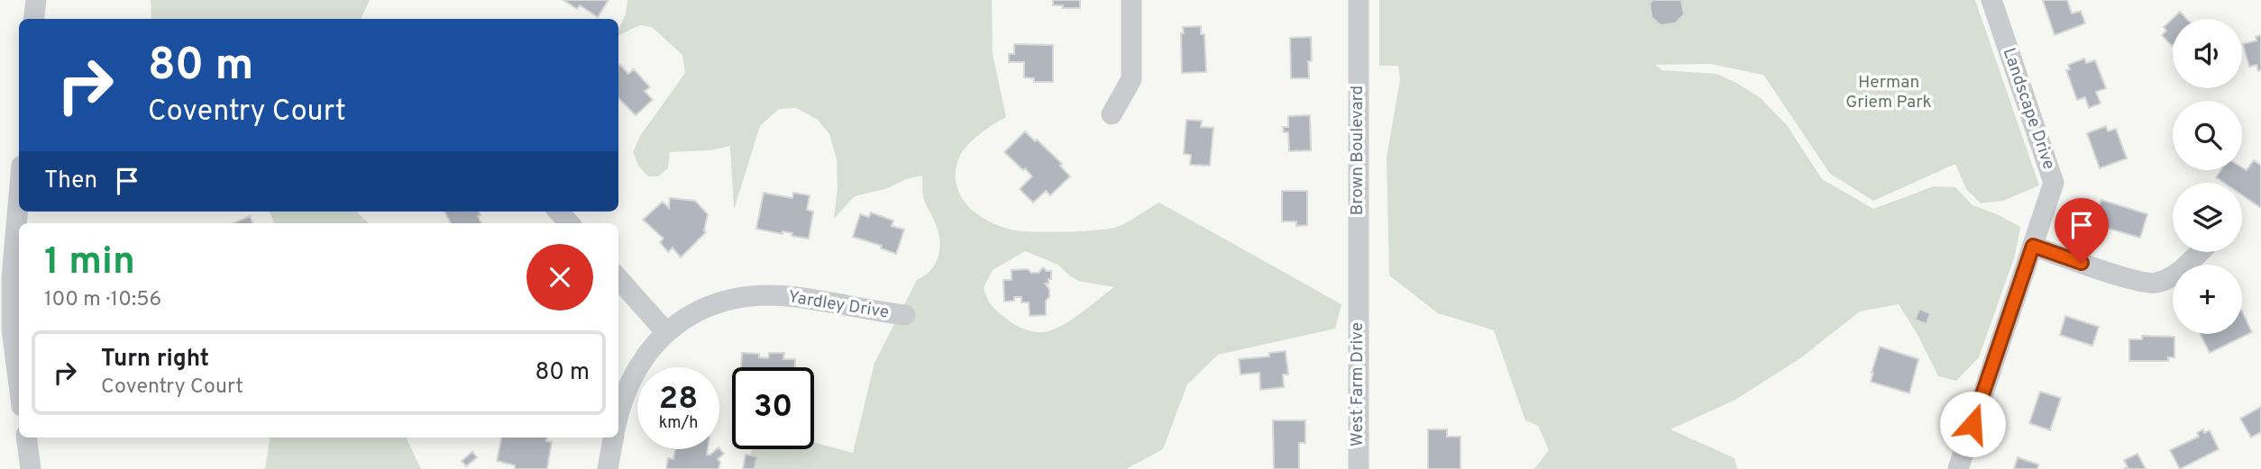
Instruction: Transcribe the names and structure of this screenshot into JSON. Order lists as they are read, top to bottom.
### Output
{
  "streets": {
    "street": [
      "Landscape Drive",
      "Brown Boulevard",
      "Yardley Drive",
      "West Farm Drive"
    ]
  },
  "crossings": [
    ["Brown Boulevard", "West Farm Drive"]
  ],
  "parks": ["Herman Griem Park"],
  "page": {
    "map_buttons": "+",
    "turn": ["80 m", "Coventry Court"],
    "then": "Then",
    "heading": ["1 min", "100 m · 10:56"],
    "list": [
      {
        "name": "Turn right",
        "note": "Coventry Court",
        "value": "80 m"
      }
    ],
    "speed": "28 km/h",
    "limit": "30"
  }
}
